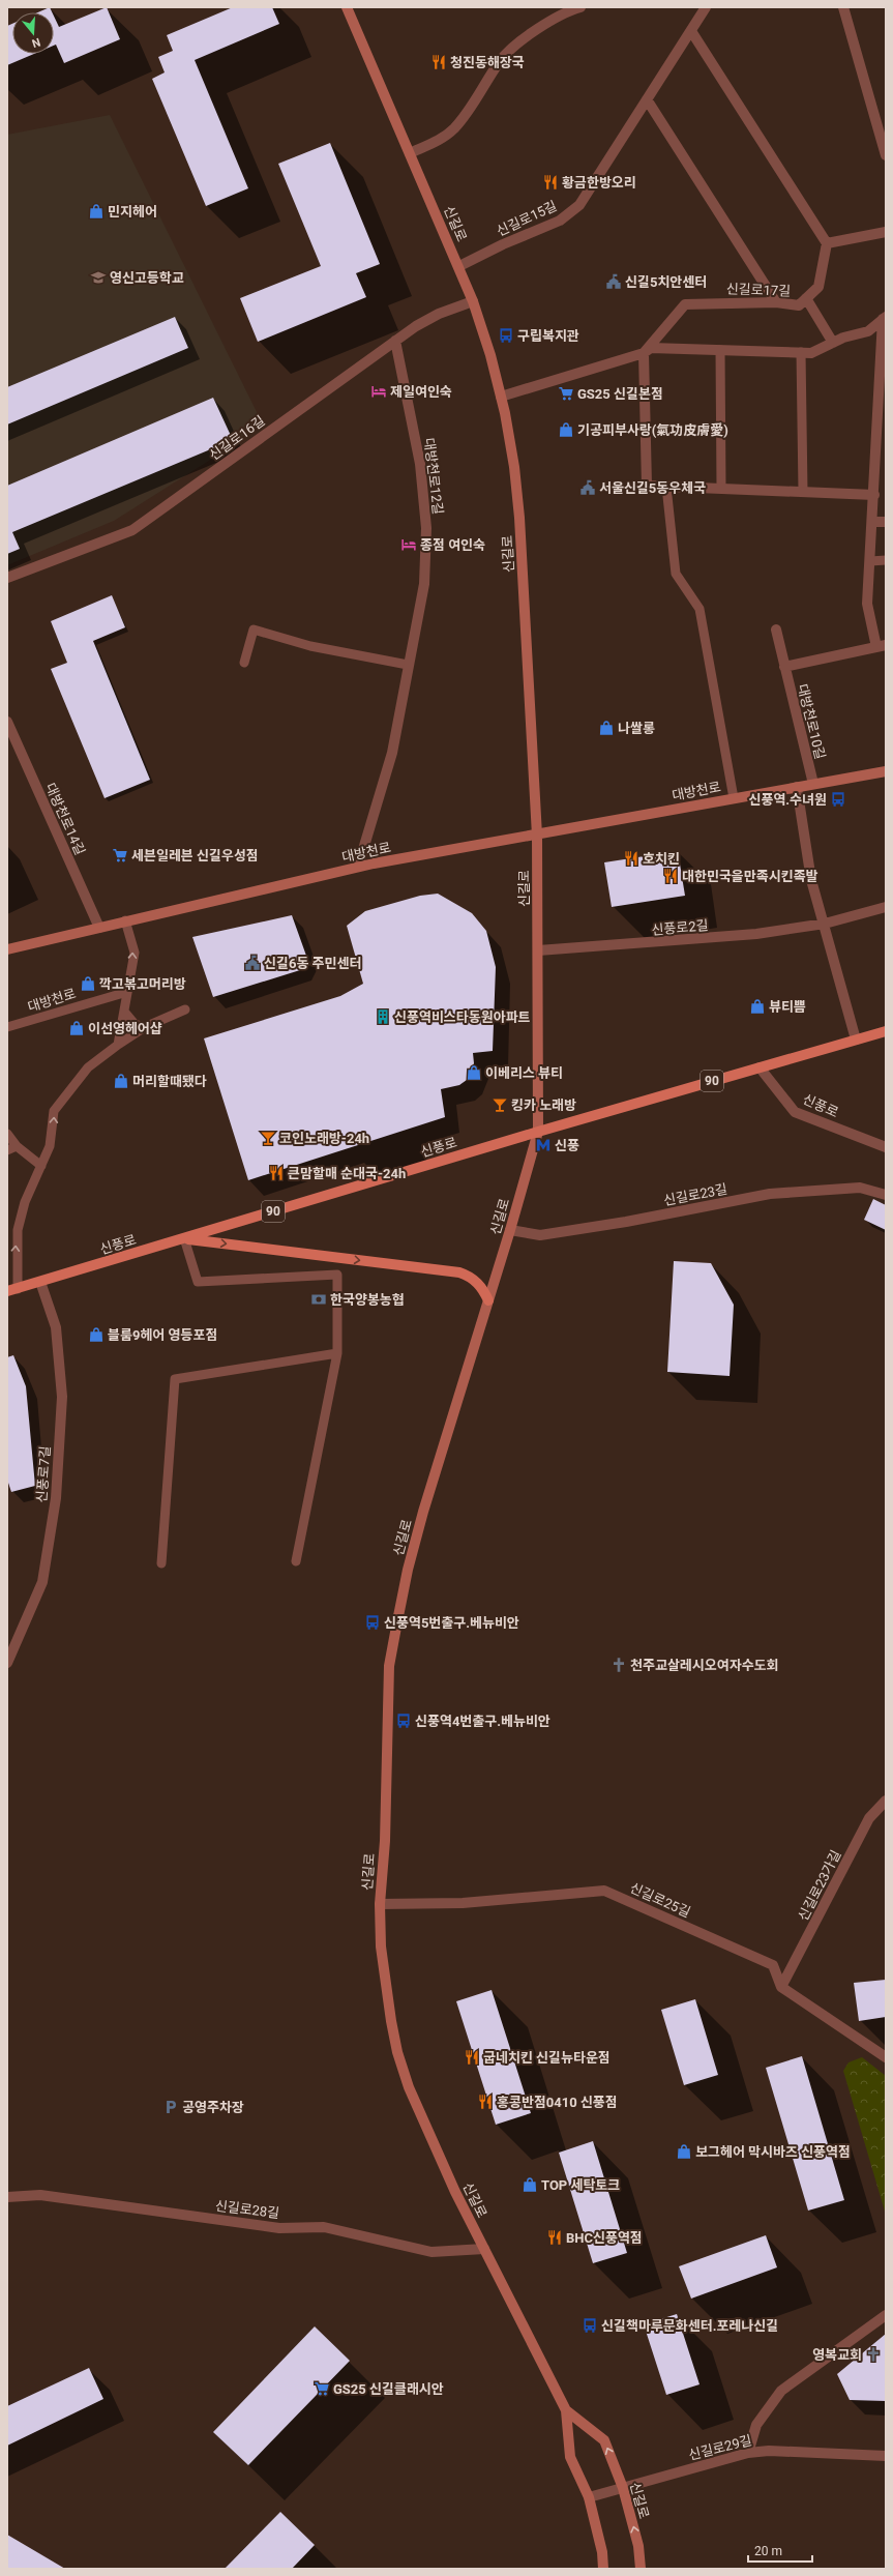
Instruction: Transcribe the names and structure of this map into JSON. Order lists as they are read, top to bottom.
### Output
{
  "streets": {
    "main road": [
      "신길로",
      "대방천로",
      "90",
      "신풍로"
    ],
    "street": [
      "신길로15길",
      "신길로17길",
      "신길로16길",
      "대방천로12길",
      "대방천로10길",
      "대방천로14길",
      "신풍로2길",
      "신길로23길",
      "신풍로7길",
      "신길로23가길",
      "신길로25길",
      "신길로28길",
      "신길로29길"
    ]
  },
  "crossings": [
    ["신길로15길", "신길로"],
    ["신길로", "신길로16길"],
    ["신길로", "대방천로"],
    ["신길로", "신풍로2길"],
    ["신길로", "신풍로"],
    ["신길로", "신길로23길"],
    ["신길로", "신길로25길"],
    ["신길로", "신길로28길"],
    ["신길로", "신길로29길"],
    ["신길로16길", "대방천로12길"],
    ["대방천로12길", "대방천로"],
    ["대방천로10길", "대방천로"],
    ["대방천로", "대방천로14길"],
    ["신풍로", "신풍로7길"],
    ["신길로23가길", "신길로25길"]
  ],
  "places": {
    "restaurant": [
      "청진동해장국",
      "황금한방오리",
      "호치킨",
      "대한민국을만족시킨족발",
      "큰맘할매 순대국-24h",
      "굽네치킨 신길뉴타운점",
      "홍콩반점0410 신풍점",
      "BHC신풍역점"
    ],
    "shop": [
      "민지헤어",
      "기공피부사랑(氣功皮膚愛)",
      "나쌀롱",
      "깍고볶고머리방",
      "뷰티쁨",
      "이선영헤어샵",
      "이베리스 뷰티",
      "머리할때됐다",
      "블룸9헤어 영등포점",
      "보그헤어 막시바즈 신풍역점",
      "TOP 세탁토크"
    ],
    "school or university": ["영신고등학교"],
    "public building": ["신길5치안센터", "서울신길5동우체국", "신길6동 주민센터"],
    "bus stop": [
      "구립복지관",
      "신풍역.수녀원",
      "신풍역5번출구.베뉴비안",
      "신풍역4번출구.베뉴비안",
      "신길책마루문화센터.포레나신길"
    ],
    "hotel": ["제일여인숙", "종점 여인숙"],
    "supermarket": ["GS25 신길본점", "세븐일레븐 신길우성점", "GS25 신길클래시안"],
    "building": ["신풍역비스타동원아파트"],
    "bar": ["킹카 노래방", "코인노래방-24h"],
    "metro station": ["신풍"],
    "bank": ["한국양봉농협"],
    "church": ["천주교살레시오여자수도회", "영복교회"],
    "parking": ["공영주차장"]
  },
  "scale_bar": "20 m",
  "north": "bottom"
}
